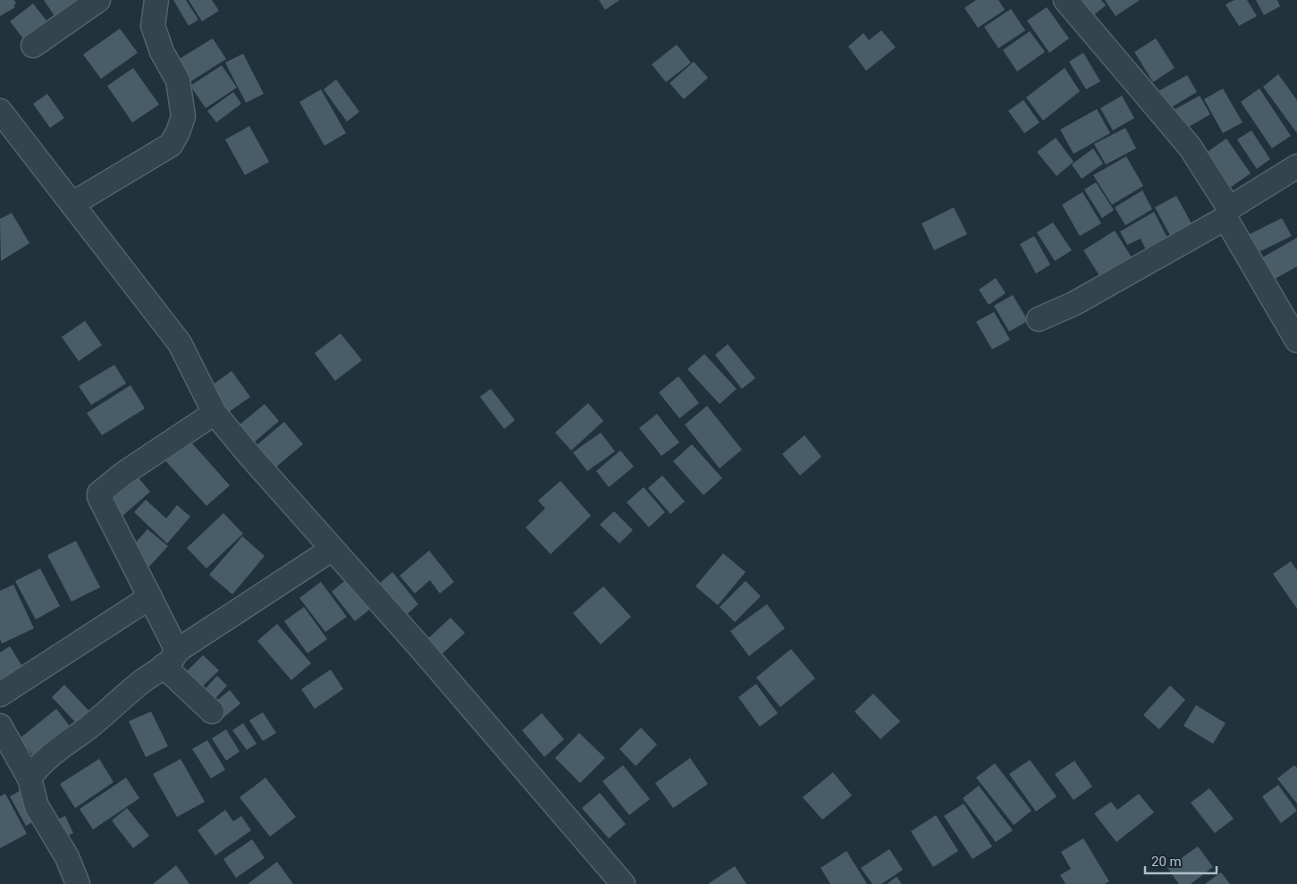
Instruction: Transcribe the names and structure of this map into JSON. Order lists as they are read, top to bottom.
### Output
{
  "scale_bar": "20 m"
}
